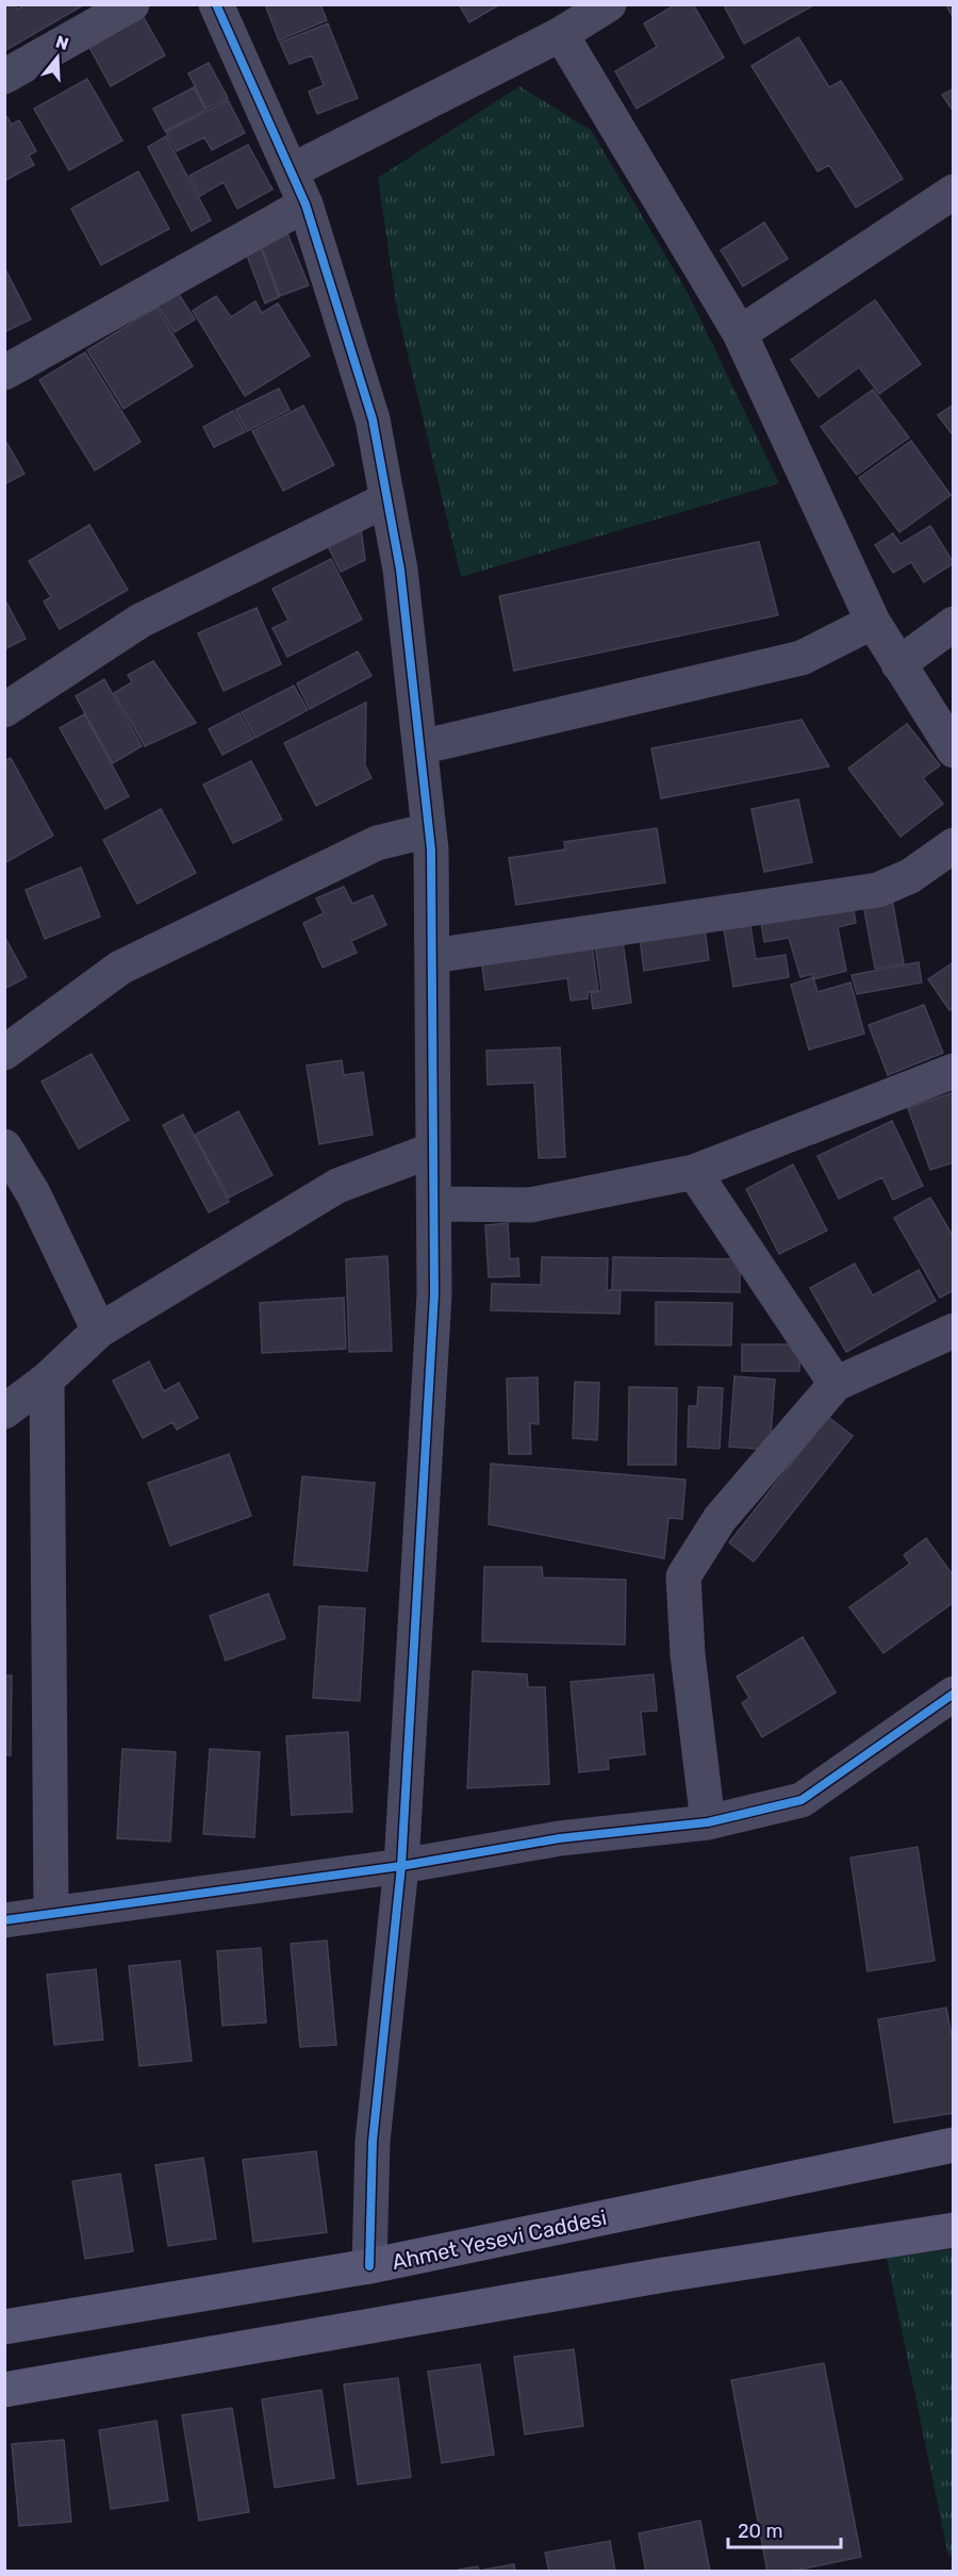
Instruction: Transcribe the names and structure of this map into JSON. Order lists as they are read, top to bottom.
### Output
{
  "streets": {
    "main road": ["Ahmet Yesevi Caddesi"]
  },
  "scale_bar": "20 m",
  "north": "top"
}
